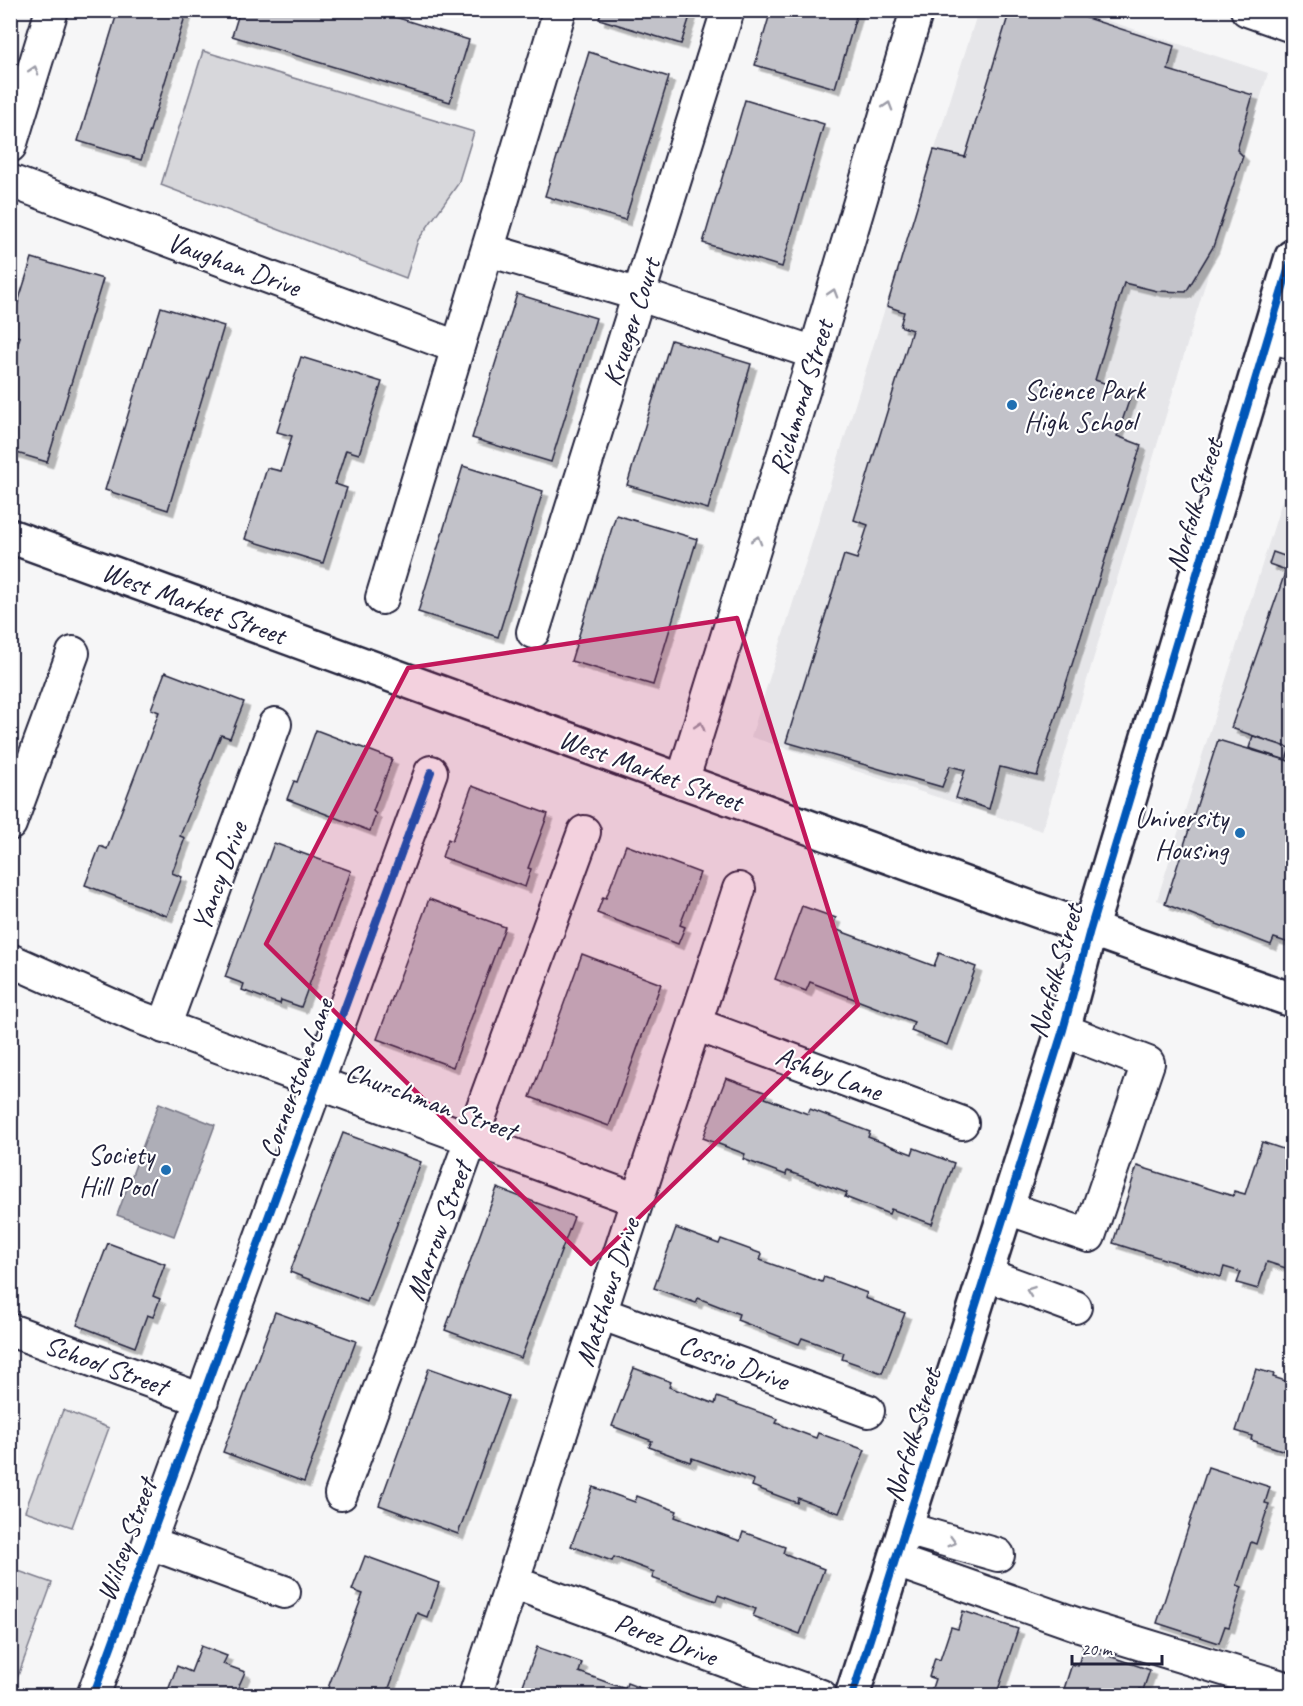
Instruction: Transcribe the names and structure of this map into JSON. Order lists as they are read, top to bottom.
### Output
{
  "streets": {
    "main road": ["Norfolk Street", "West Market Street"],
    "street": [
      "Vaughan Drive",
      "Krueger Court",
      "Richmond Street",
      "Yancy Drive",
      "Ashby Lane",
      "Cornerstone Lane",
      "Churchman Street",
      "Marrow Street",
      "Matthews Drive",
      "Cossio Drive",
      "School Street",
      "Wilsey Street",
      "Perez Drive"
    ]
  },
  "crossings": [
    ["Richmond Street", "West Market Street"],
    ["Norfolk Street", "West Market Street"],
    ["Yancy Drive", "Churchman Street"],
    ["Ashby Lane", "Matthews Drive"],
    ["Cornerstone Lane", "Churchman Street"],
    ["Cornerstone Lane", "School Street"],
    ["Cornerstone Lane", "Wilsey Street"],
    ["Churchman Street", "Marrow Street"],
    ["Churchman Street", "Matthews Drive"],
    ["Matthews Drive", "Cossio Drive"],
    ["Matthews Drive", "Perez Drive"],
    ["School Street", "Wilsey Street"]
  ],
  "one_way": ["Richmond Street"],
  "places": ["Science Park High School", "University Housing", "Society Hill Pool"],
  "scale_bar": "20 m"
}
